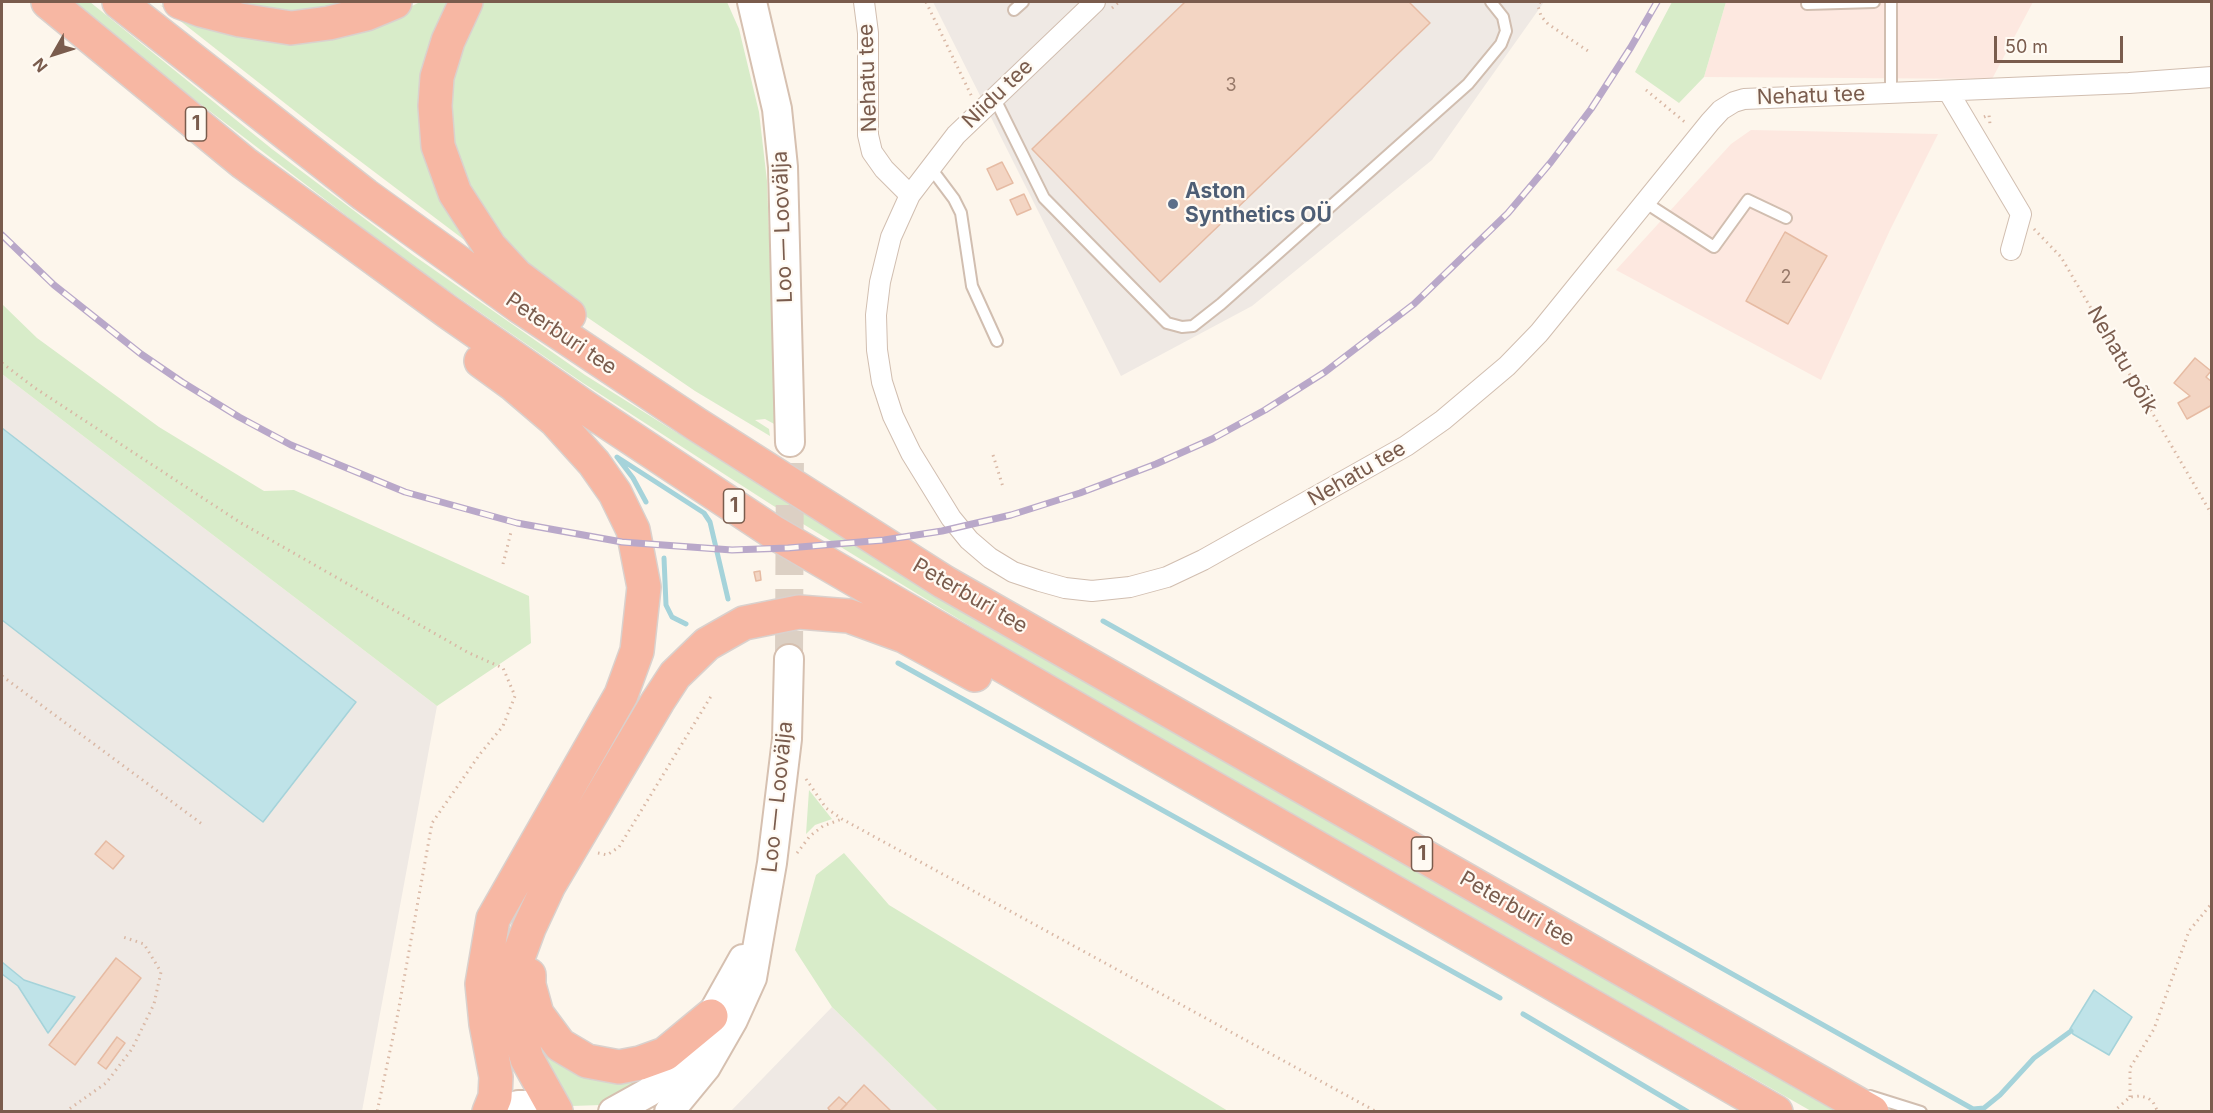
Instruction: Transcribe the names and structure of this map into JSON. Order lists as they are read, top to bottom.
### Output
{
  "streets": {
    "highway": ["1", "Peterburi tee"],
    "street": ["Nehatu tee", "Niidu tee", "Loo — Loovälja"],
    "path": ["Nehatu põik"]
  },
  "crossings": [
    ["Nehatu tee", "Niidu tee"]
  ],
  "places": ["Aston Synthetics OÜ"],
  "house_numbers": ["3", "2"],
  "scale_bar": "50 m",
  "north": "bottom left"
}
